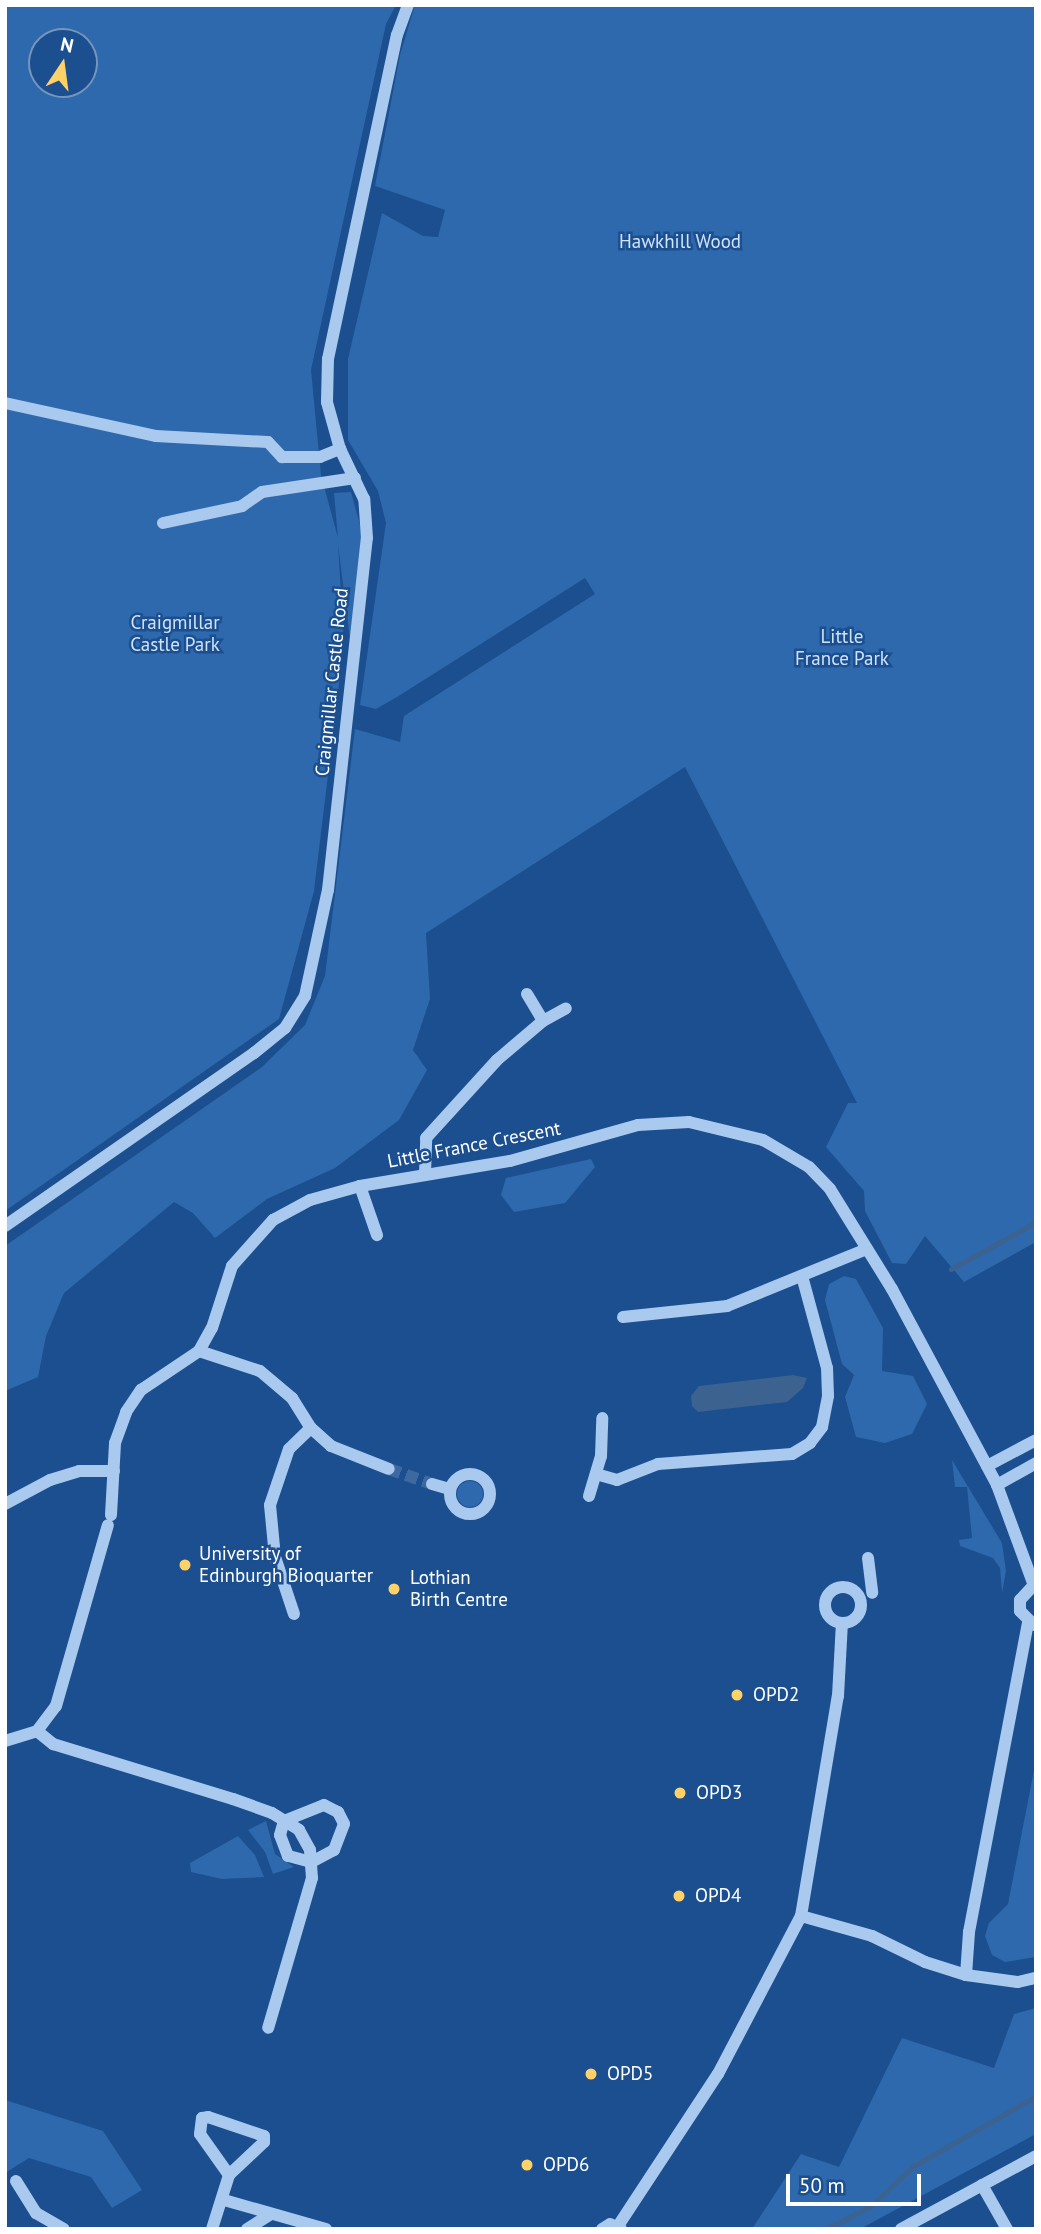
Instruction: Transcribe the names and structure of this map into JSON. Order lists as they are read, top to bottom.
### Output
{
  "streets": {
    "street": ["Craigmillar Castle Road", "Little France Crescent"]
  },
  "parks": ["Hawkhill Wood", "Craigmillar Castle Park", "Little France Park"],
  "places": [
    "University of Edinburgh Bioquarter",
    "Lothian Birth Centre",
    "OPD2",
    "OPD3",
    "OPD4",
    "OPD5",
    "OPD6"
  ],
  "scale_bar": "50 m",
  "north": "top"
}
